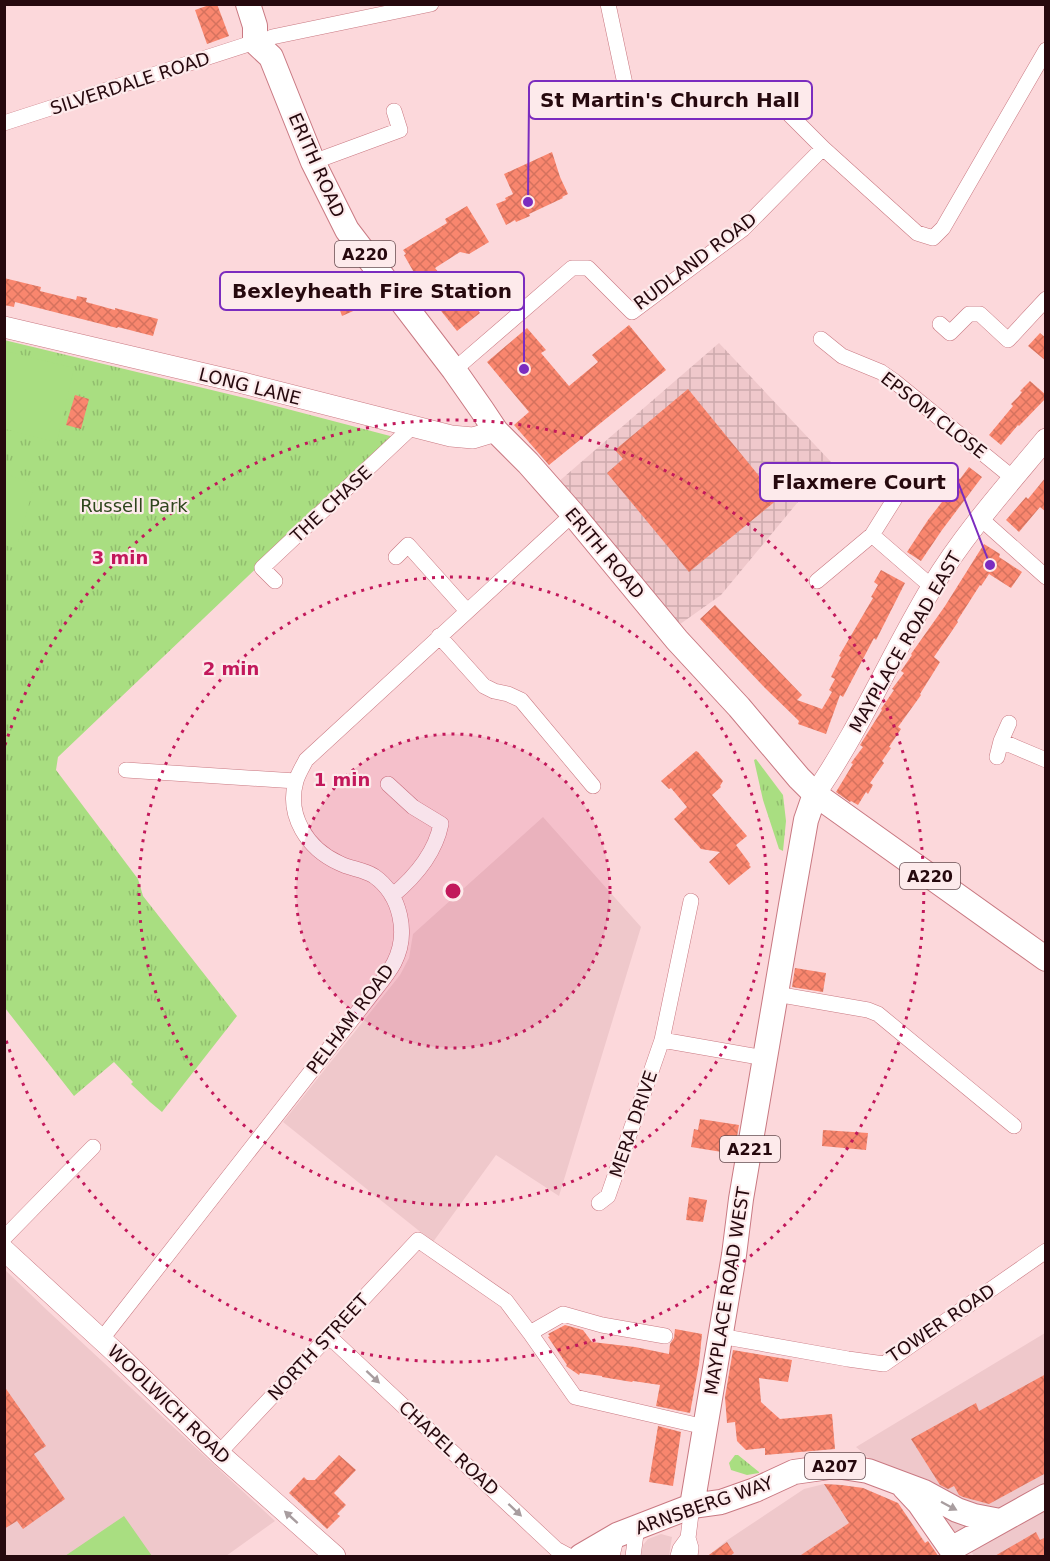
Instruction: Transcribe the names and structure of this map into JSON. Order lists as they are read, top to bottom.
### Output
{
  "streets": {
    "main road": [
      "ERITH ROAD",
      "A220",
      "A221",
      "MAYPLACE ROAD WEST",
      "A207",
      "ARNSBERG WAY"
    ],
    "street": [
      "SILVERDALE ROAD",
      "RUDLAND ROAD",
      "LONG LANE",
      "EPSOM CLOSE",
      "THE CHASE",
      "MAYPLACE ROAD EAST",
      "PELHAM ROAD",
      "MERA DRIVE",
      "TOWER ROAD",
      "NORTH STREET",
      "WOOLWICH ROAD",
      "CHAPEL ROAD"
    ]
  },
  "crossings": [
    ["SILVERDALE ROAD", "ERITH ROAD"],
    ["ERITH ROAD", "RUDLAND ROAD"],
    ["ERITH ROAD", "LONG LANE"],
    ["ERITH ROAD", "MAYPLACE ROAD EAST"],
    ["ERITH ROAD", "PELHAM ROAD"],
    ["ERITH ROAD", "MAYPLACE ROAD WEST"],
    ["LONG LANE", "THE CHASE"],
    ["EPSOM CLOSE", "MAYPLACE ROAD EAST"],
    ["MAYPLACE ROAD EAST", "MAYPLACE ROAD WEST"],
    ["PELHAM ROAD", "WOOLWICH ROAD"],
    ["MAYPLACE ROAD WEST", "TOWER ROAD"],
    ["MAYPLACE ROAD WEST", "ARNSBERG WAY"],
    ["NORTH STREET", "WOOLWICH ROAD"],
    ["NORTH STREET", "CHAPEL ROAD"],
    ["A207", "ARNSBERG WAY"]
  ],
  "one_way": ["CHAPEL ROAD"],
  "parks": ["Russell Park"],
  "places": ["St Martin's Church Hall", "Bexleyheath Fire Station", "Flaxmere Court"],
  "rings": ["3 min", "2 min", "1 min"]
}
